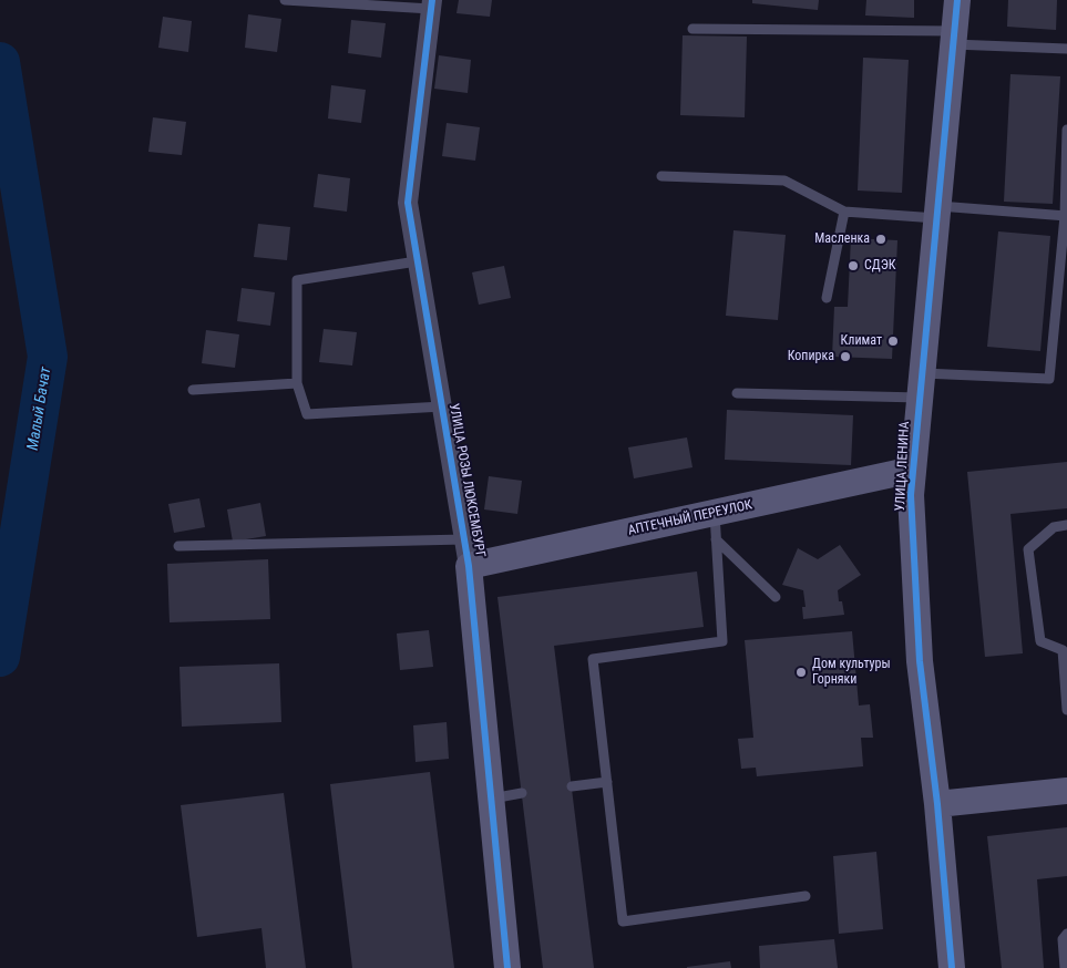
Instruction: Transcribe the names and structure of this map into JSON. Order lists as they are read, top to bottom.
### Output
{
  "streets": {
    "street": ["УЛИЦА ЛЕНИНА", "УЛИЦА РОЗЫ ЛЮКСЕМБУРГ", "АПТЕЧНЫЙ ПЕРЕУЛОК"]
  },
  "crossings": [
    ["УЛИЦА ЛЕНИНА", "АПТЕЧНЫЙ ПЕРЕУЛОК"],
    ["УЛИЦА РОЗЫ ЛЮКСЕМБУРГ", "АПТЕЧНЫЙ ПЕРЕУЛОК"]
  ],
  "water": ["Малый Бачат"],
  "places": [
    "Масленка",
    "СДЭК",
    "Климат",
    "Копирка",
    "Дом культуры Горняки"
  ]
}
